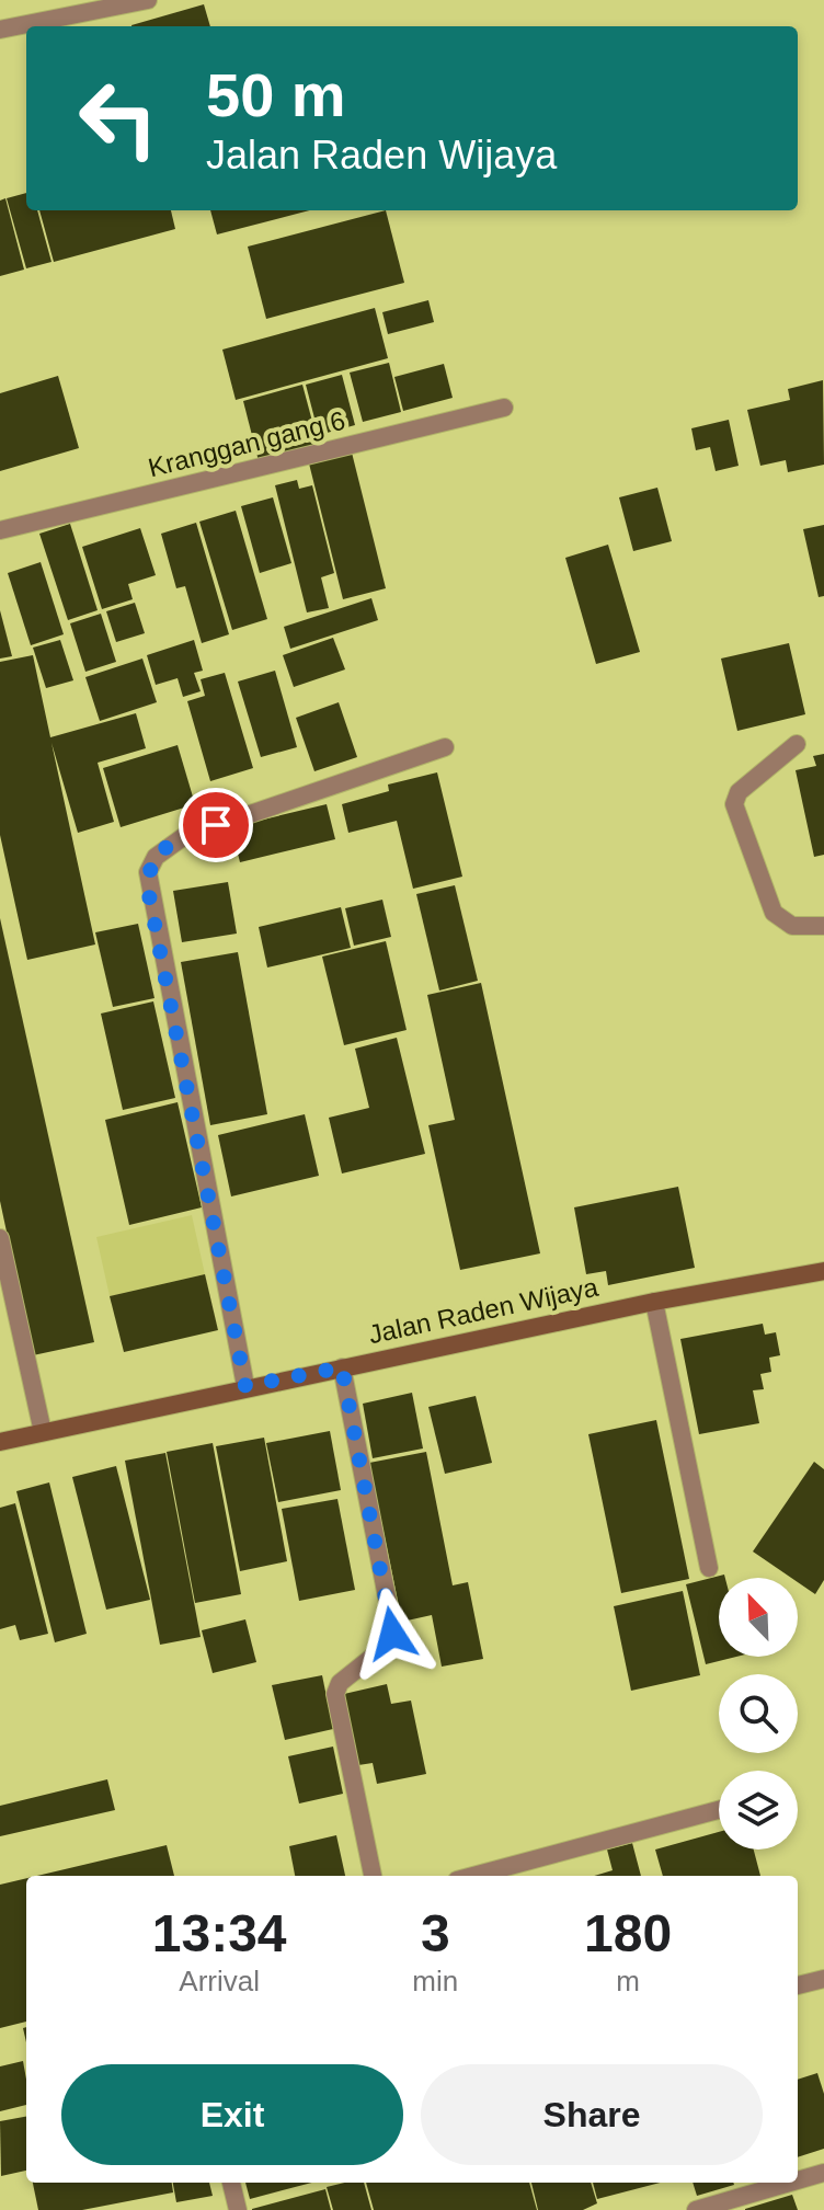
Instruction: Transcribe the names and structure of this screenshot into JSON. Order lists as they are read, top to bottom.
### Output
{
  "streets": {
    "main road": ["Jalan Raden Wijaya"],
    "street": ["Kranggan gang 6"]
  },
  "north": "top left",
  "page": {
    "turn": ["50 m", "Jalan Raden Wijaya"],
    "eta": [
      "13:34",
      "Arrival",
      "3",
      "min",
      "180",
      "m"
    ],
    "buttons": ["Exit", "Share"]
  }
}
